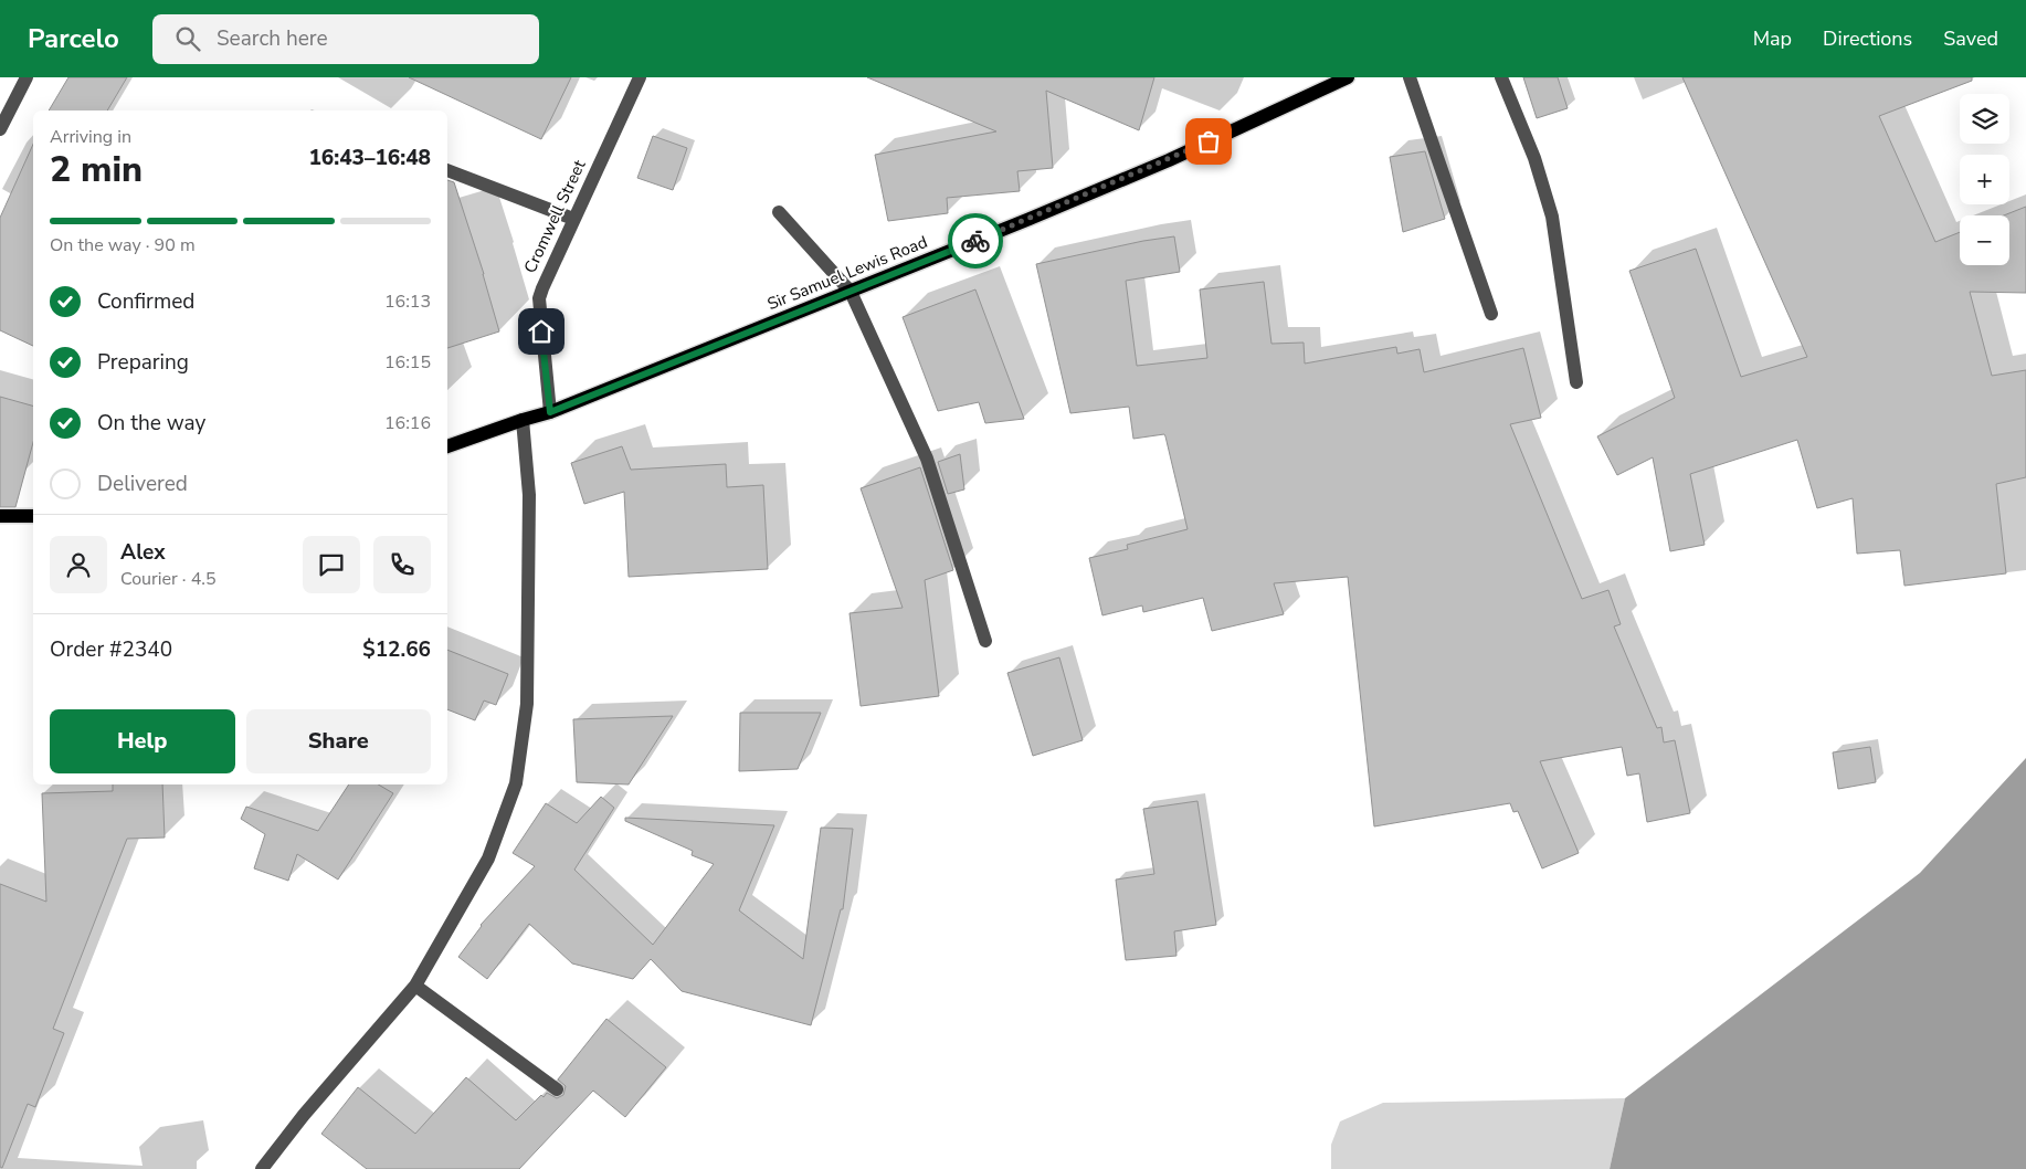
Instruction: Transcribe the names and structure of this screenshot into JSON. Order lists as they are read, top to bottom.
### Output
{
  "streets": {
    "main road": ["Sir Samuel Lewis Road"],
    "street": ["Cromwell Street"]
  },
  "crossings": [
    ["Cromwell Street", "Sir Samuel Lewis Road"]
  ],
  "page": {
    "header": "Parcelo",
    "search": "Search here",
    "nav": ["Map", "Directions", "Saved"],
    "map_buttons": ["+", "−"],
    "heading": ["2 min", "Arriving in", "16:43–16:48"],
    "panel": [
      "Alex",
      "Courier · 4.5",
      "Order #2340",
      "$12.66"
    ],
    "bar": "On the way · 90 m",
    "list": [
      ["Confirmed", "16:13"],
      ["Preparing", "16:15"],
      ["On the way", "16:16"],
      "Delivered"
    ],
    "buttons": ["Help", "Share"]
  }
}
